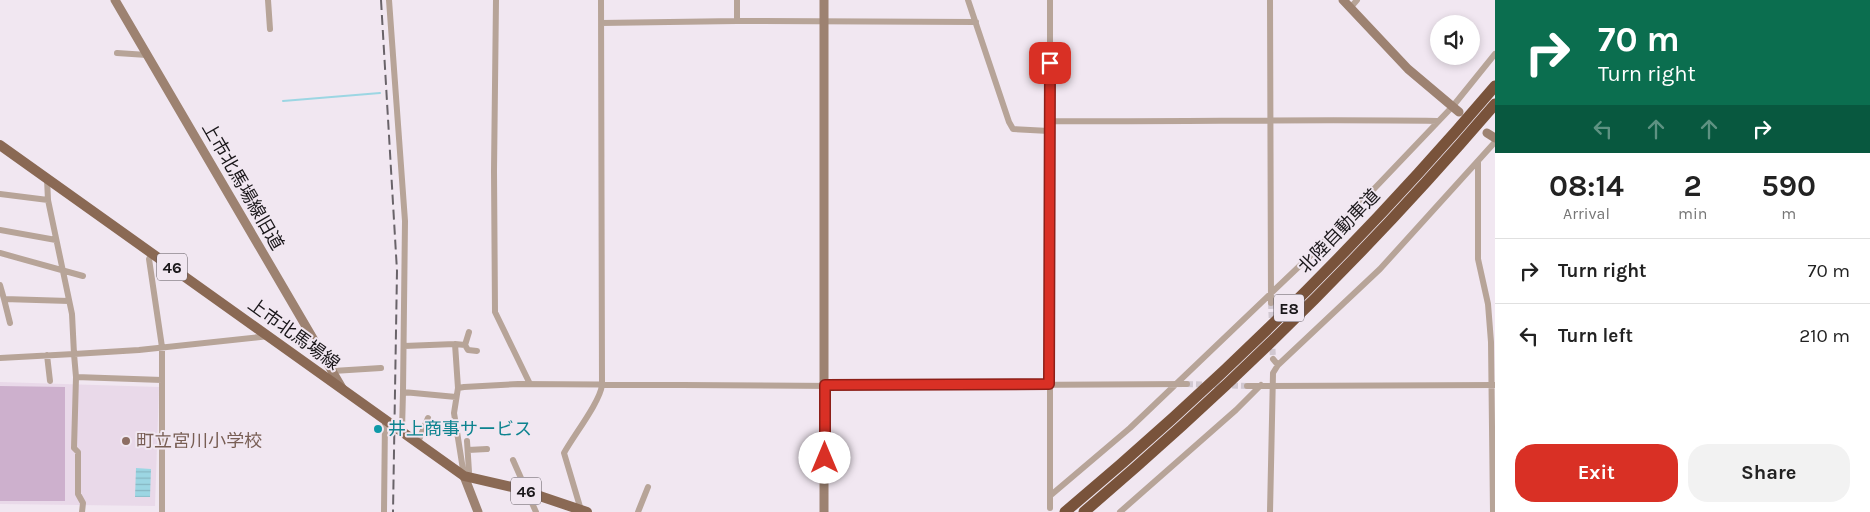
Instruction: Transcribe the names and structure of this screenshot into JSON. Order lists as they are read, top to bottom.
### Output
{
  "streets": {
    "highway": ["北陸自動車道", "E8"],
    "main road": ["46", "上市北馬場線"],
    "street": ["上市北馬場線旧道"]
  },
  "crossings": [
    ["上市北馬場線旧道", "上市北馬場線"]
  ],
  "places": ["井上商事サービス", "町立宮川小学校"],
  "page": {
    "turn": ["70 m", "Turn right"],
    "eta": [
      "08:14",
      "Arrival",
      "2",
      "min",
      "590",
      "m"
    ],
    "list": [
      {
        "name": "Turn right",
        "value": "70 m"
      },
      {
        "name": "Turn left",
        "value": "210 m"
      }
    ],
    "buttons": ["Exit", "Share"]
  }
}
